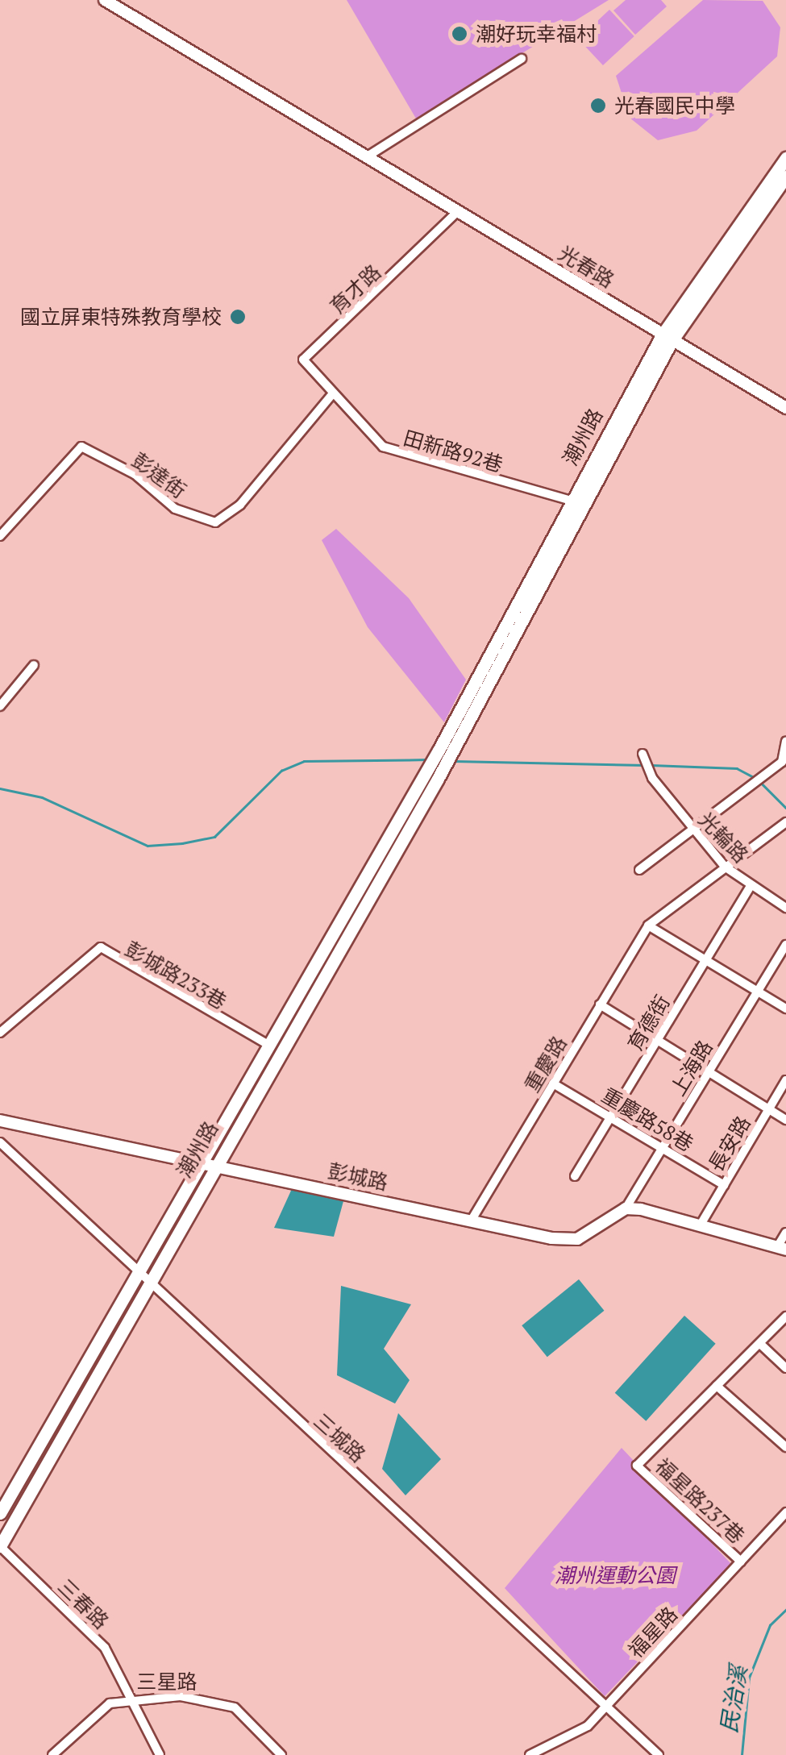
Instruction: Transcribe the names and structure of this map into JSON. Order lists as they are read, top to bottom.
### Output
{
  "streets": {
    "main road": ["潮州路"],
    "street": [
      "光春路",
      "育才路",
      "田新路92巷",
      "彭達街",
      "光輪路",
      "彭城路233巷",
      "育德街",
      "重慶路",
      "上海路",
      "重慶路58巷",
      "長安路",
      "彭城路",
      "三城路",
      "福星路237巷",
      "三春路",
      "福星路",
      "三星路"
    ]
  },
  "crossings": [
    ["光春路", "育才路"],
    ["光春路", "潮州路"],
    ["育才路", "田新路92巷"],
    ["育才路", "彭達街"],
    ["潮州路", "田新路92巷"],
    ["潮州路", "彭城路233巷"],
    ["潮州路", "彭城路"],
    ["潮州路", "三城路"],
    ["潮州路", "三春路"],
    ["田新路92巷", "彭達街"],
    ["光輪路", "育德街"],
    ["育德街", "重慶路58巷"],
    ["重慶路", "重慶路58巷"],
    ["重慶路", "彭城路"],
    ["上海路", "重慶路58巷"],
    ["上海路", "彭城路"],
    ["重慶路58巷", "長安路"],
    ["三城路", "福星路"],
    ["福星路237巷", "福星路"],
    ["三春路", "三星路"]
  ],
  "water": ["民治溪"],
  "parks": ["潮州運動公園"],
  "places": ["潮好玩幸福村", "光春國民中學", "國立屏東特殊教育學校"]
}
